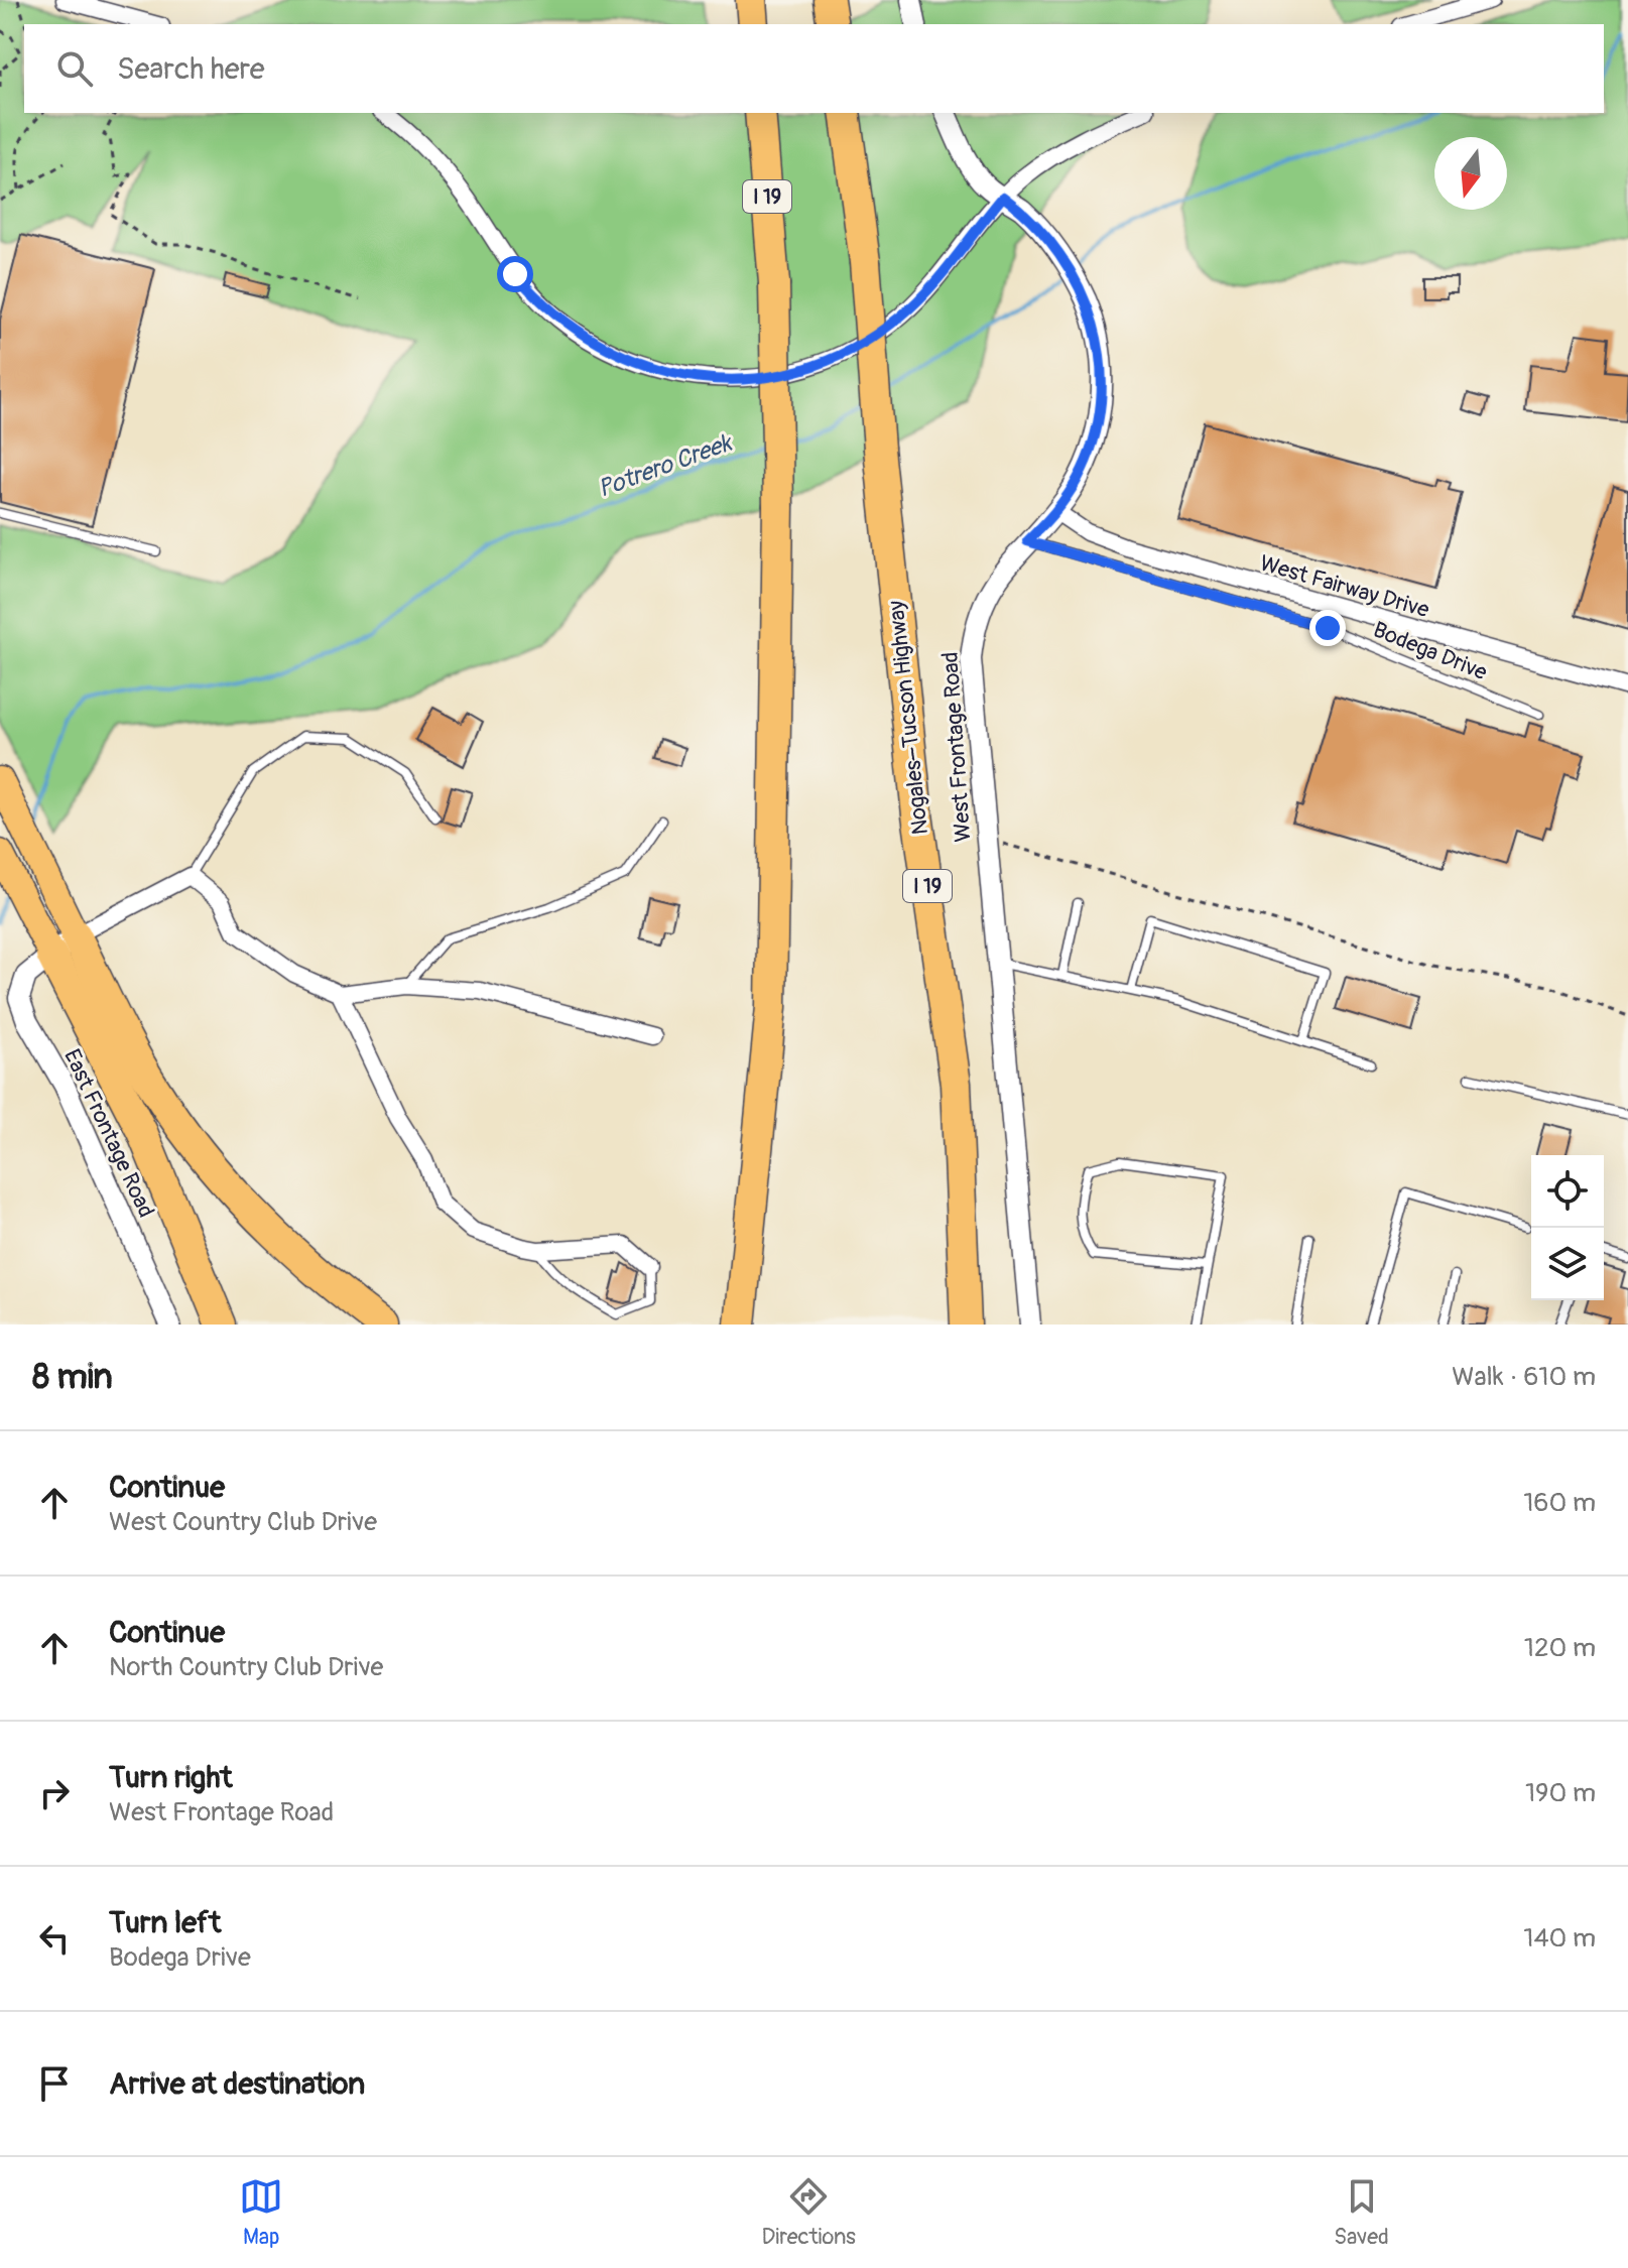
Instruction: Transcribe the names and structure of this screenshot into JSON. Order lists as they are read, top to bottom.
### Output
{
  "streets": {
    "highway": ["I 19", "Nogales–Tucson Highway"],
    "street": ["West Fairway Drive", "West Frontage Road", "East Frontage Road"],
    "lane": ["Bodega Drive"]
  },
  "crossings": [
    ["West Fairway Drive", "West Frontage Road"],
    ["Bodega Drive", "West Frontage Road"]
  ],
  "water": ["Potrero Creek"],
  "north": "bottom",
  "page": {
    "search": "Search here",
    "heading": ["8 min", "Walk · 610 m"],
    "list": [
      ["Continue", "West Country Club Drive", "160 m"],
      ["Continue", "North Country Club Drive", "120 m"],
      ["Turn right", "West Frontage Road", "190 m"],
      ["Turn left", "Bodega Drive", "140 m"],
      "Arrive at destination"
    ],
    "nav": ["Map", "Directions", "Saved"]
  }
}
